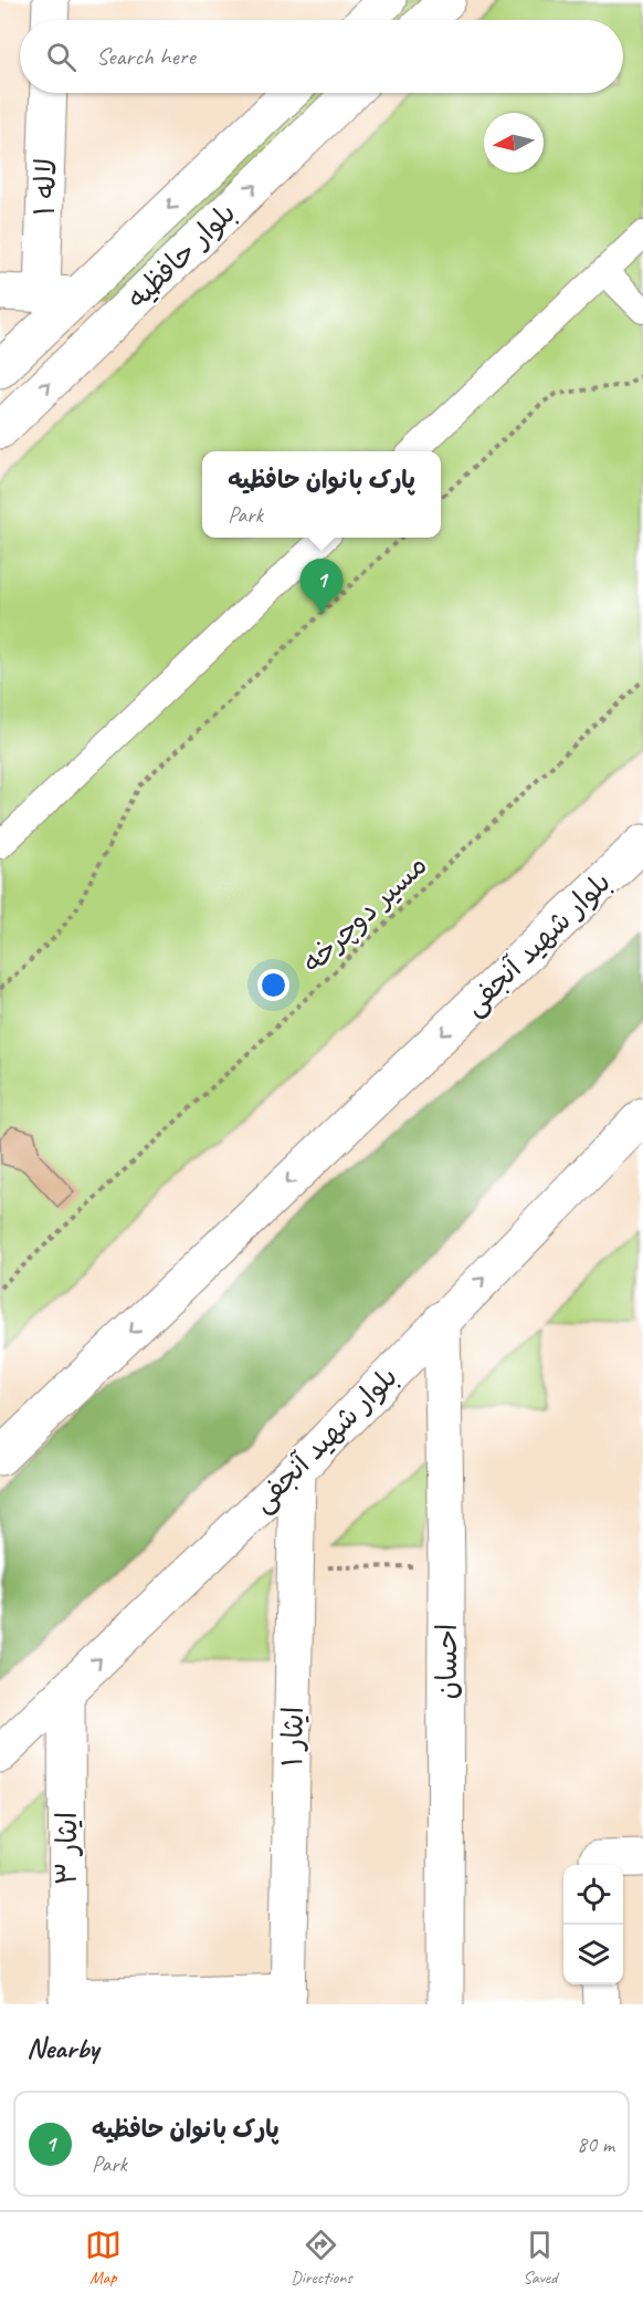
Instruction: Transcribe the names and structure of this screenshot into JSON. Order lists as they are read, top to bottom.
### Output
{
  "streets": {
    "main road": [
      "لاله ۱",
      "بلوار حافظیه",
      "بلوار شهید آنجفی",
      "احسان",
      "ایثار ۱",
      "ایثار ۳"
    ],
    "path": ["مسیر دوچرخه"]
  },
  "crossings": [
    ["بلوار شهید آنجفی", "احسان"],
    ["بلوار شهید آنجفی", "ایثار ۱"],
    ["بلوار شهید آنجفی", "ایثار ۳"]
  ],
  "north": "left",
  "page": {
    "search": "Search here",
    "popup": ["پارک بانوان حافظیه", "Park"],
    "pins": "1",
    "heading": "Nearby",
    "list": [
      {
        "mark": "1",
        "name": "پارک بانوان حافظیه",
        "note": "Park",
        "value": "80 m"
      }
    ],
    "nav": ["Map", "Directions", "Saved"]
  }
}
